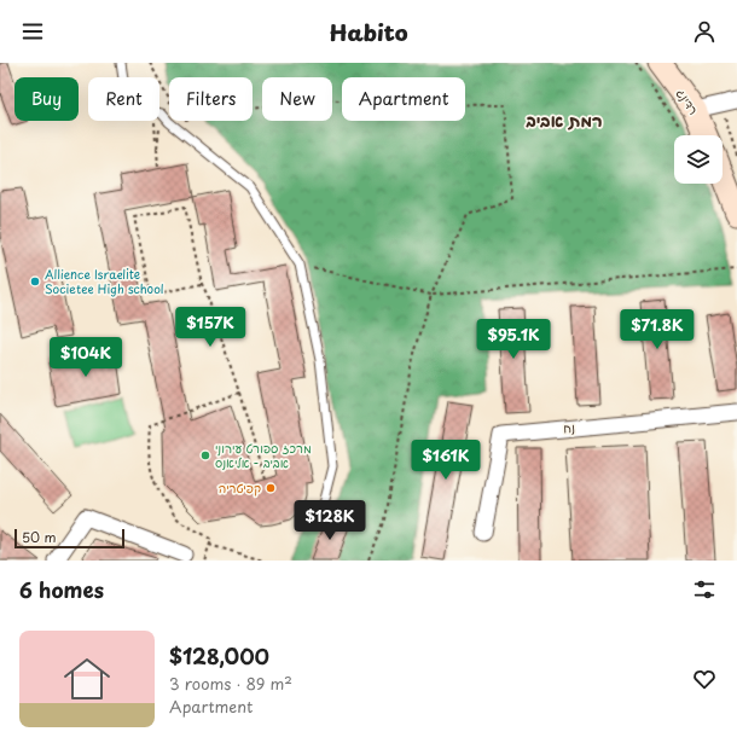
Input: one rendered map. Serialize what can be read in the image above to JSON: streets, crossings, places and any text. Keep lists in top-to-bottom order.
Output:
{
  "streets": {
    "street": ["רדינג", "נח"]
  },
  "districts": ["רמת אביב"],
  "places": ["Allience Israelite Societee High school", "מרכז ספורט עירוני אביב - אליאנס", "קפיטריה"],
  "scale_bar": "50 m",
  "page": {
    "header": "Habito",
    "chip": [
      "Buy",
      "Rent",
      "Filters",
      "New",
      "Apartment"
    ],
    "price": [
      "$157K",
      "$71.8K",
      "$95.1K",
      "$104K",
      "$161K",
      "$128K"
    ],
    "scale": "50 m",
    "heading": "6 homes",
    "list": [
      {
        "name": "$128,000",
        "note": "3 rooms · 89 m² · Apartment"
      }
    ]
  }
}
